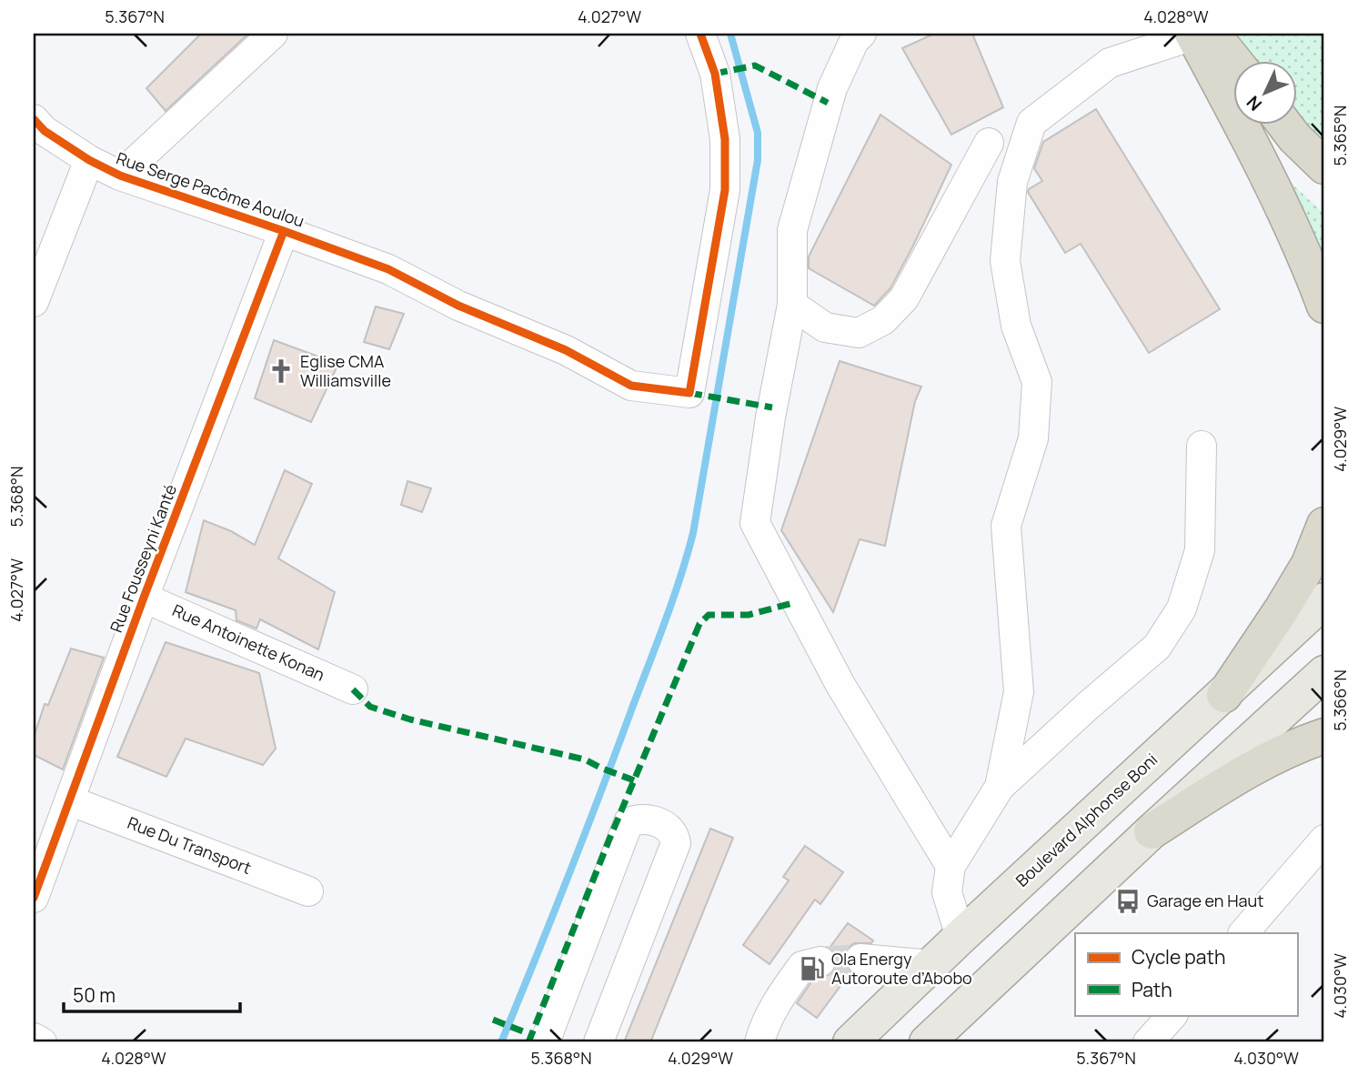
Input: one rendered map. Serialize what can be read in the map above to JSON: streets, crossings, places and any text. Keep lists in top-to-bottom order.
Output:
{
  "streets": {
    "main road": ["Boulevard Alphonse Boni"],
    "street": [
      "Rue Serge Pacôme Aoulou",
      "Rue Fousseyni Kanté",
      "Rue Antoinette Konan",
      "Rue Du Transport"
    ]
  },
  "crossings": [
    ["Rue Serge Pacôme Aoulou", "Rue Fousseyni Kanté"],
    ["Rue Fousseyni Kanté", "Rue Antoinette Konan"],
    ["Rue Fousseyni Kanté", "Rue Du Transport"]
  ],
  "places": {
    "church": ["Eglise CMA Williamsville"],
    "bus stop": ["Garage en Haut"],
    "fuel station": ["Ola Energy Autoroute d’Abobo"]
  },
  "legend": ["Cycle path", "Path"],
  "scale_bar": "50 m",
  "north": "bottom left",
  "coordinates": [
    "5.367°N",
    "4.027°W",
    "4.028°W",
    "5.365°N",
    "4.029°W",
    "5.368°N",
    "5.366°N",
    "4.030°W"
  ]
}
